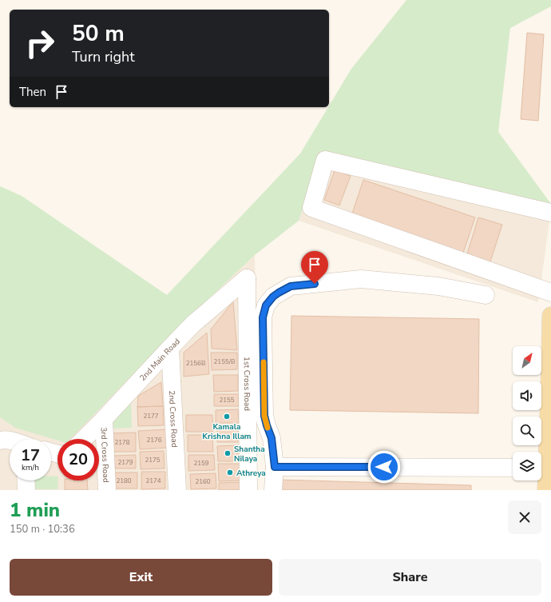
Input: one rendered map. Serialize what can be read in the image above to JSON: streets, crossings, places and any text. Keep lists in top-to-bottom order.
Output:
{
  "streets": {
    "street": [
      "2nd Main Road",
      "1st Cross Road",
      "2nd Cross Road",
      "3rd Cross Road"
    ]
  },
  "crossings": [
    ["2nd Main Road", "1st Cross Road"],
    ["2nd Main Road", "2nd Cross Road"],
    ["2nd Main Road", "3rd Cross Road"]
  ],
  "places": ["Kamala Krishna Illam", "Shantha Nilaya", "Athreya"],
  "house_numbers": [
    "2155/B",
    "2156B",
    "2155",
    "2177",
    "2176",
    "2178",
    "2175",
    "2179",
    "2159",
    "2180",
    "2174",
    "2160"
  ],
  "north": "top right",
  "page": {
    "turn": ["50 m", "Turn right"],
    "then": "Then",
    "speed": "17 km/h",
    "limit": "20",
    "heading": ["1 min", "150 m · 10:36"],
    "buttons": ["Exit", "Share"]
  }
}
